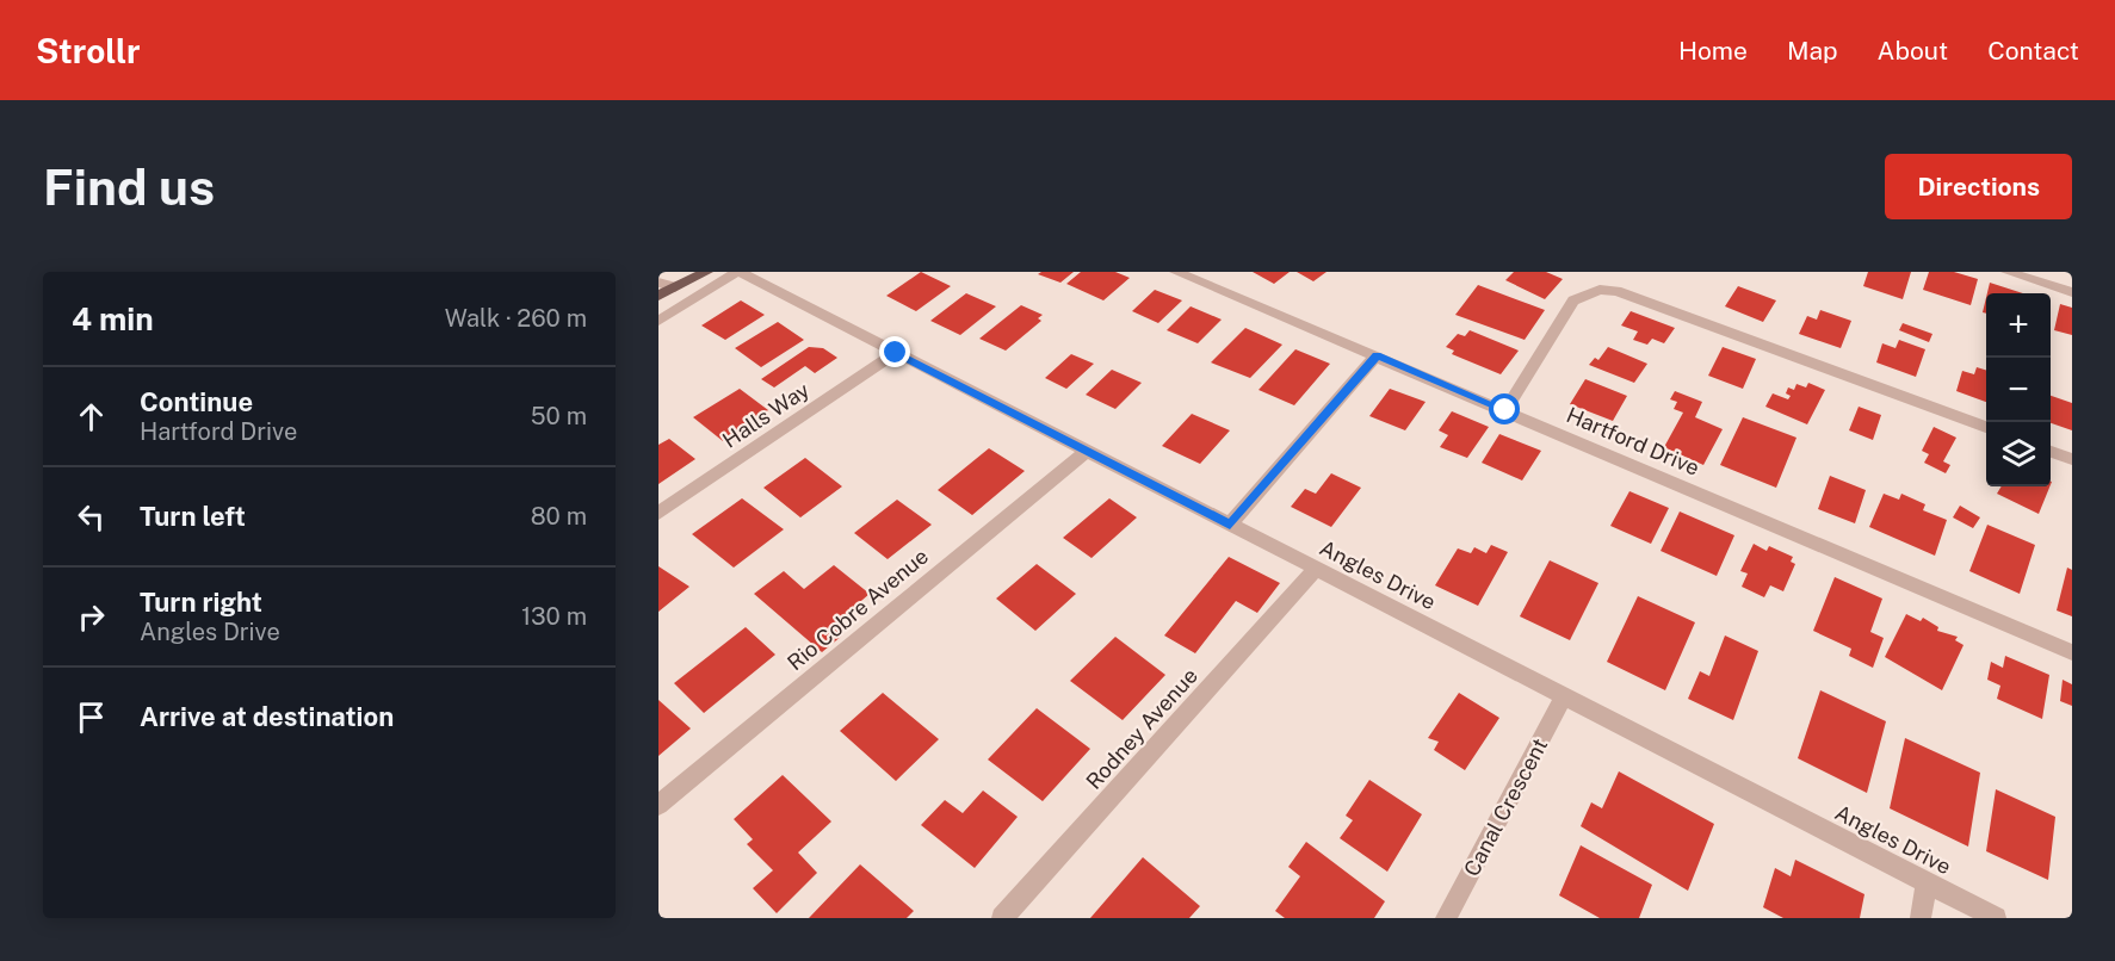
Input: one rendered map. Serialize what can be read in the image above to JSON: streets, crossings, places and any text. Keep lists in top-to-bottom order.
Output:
{
  "streets": {
    "street": [
      "Halls Way",
      "Hartford Drive",
      "Angles Drive",
      "Rio Cobre Avenue",
      "Rodney Avenue",
      "Canal Crescent"
    ]
  },
  "crossings": [
    ["Halls Way", "Angles Drive"],
    ["Angles Drive", "Rio Cobre Avenue"],
    ["Angles Drive", "Rodney Avenue"],
    ["Angles Drive", "Canal Crescent"]
  ],
  "page": {
    "header": "Strollr",
    "nav": [
      "Home",
      "Map",
      "About",
      "Contact"
    ],
    "buttons": "Directions",
    "title": "Find us",
    "heading": ["4 min", "Walk · 260 m"],
    "map_buttons": ["+", "−"],
    "list": [
      ["Continue", "Hartford Drive", "50 m"],
      ["Turn left", "80 m"],
      ["Turn right", "Angles Drive", "130 m"],
      "Arrive at destination"
    ]
  }
}
